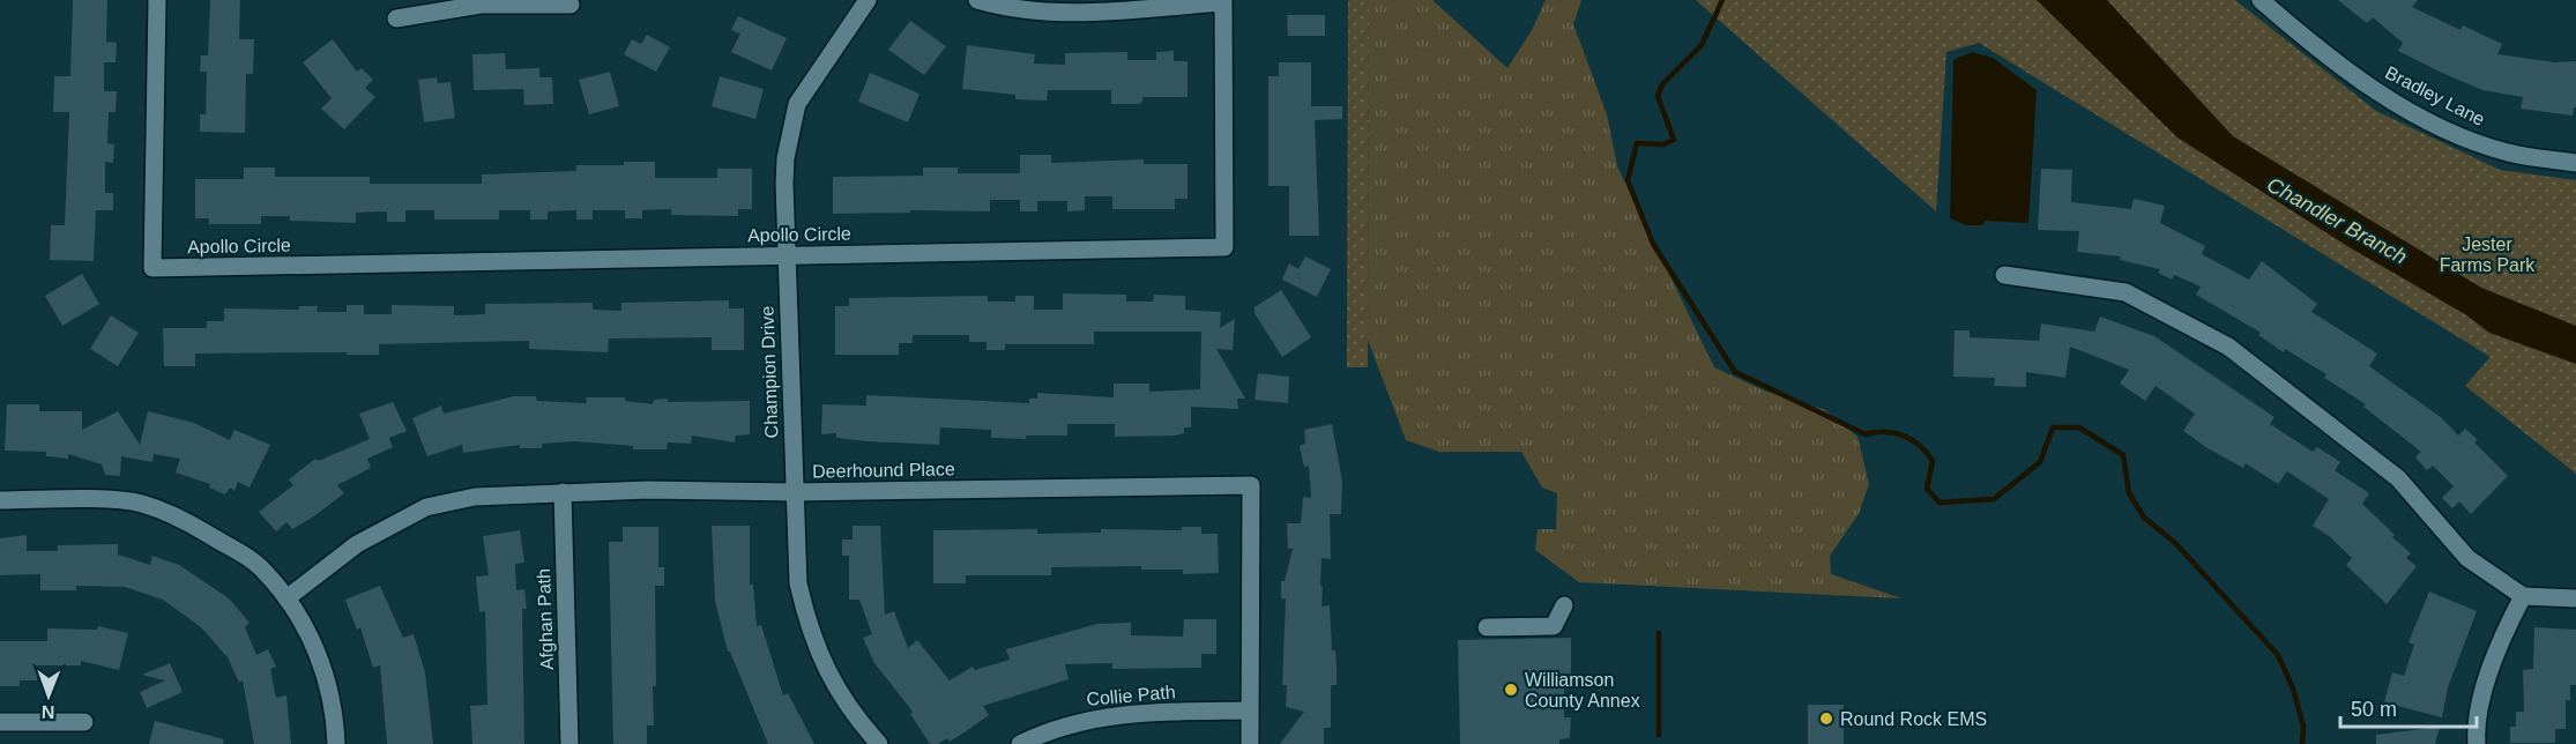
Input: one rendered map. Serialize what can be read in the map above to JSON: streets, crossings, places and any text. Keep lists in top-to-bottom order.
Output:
{
  "streets": {
    "street": [
      "Bradley Lane",
      "Apollo Circle",
      "Champion Drive",
      "Deerhound Place",
      "Afghan Path",
      "Collie Path"
    ]
  },
  "crossings": [
    ["Apollo Circle", "Champion Drive"],
    ["Champion Drive", "Deerhound Place"],
    ["Deerhound Place", "Afghan Path"],
    ["Deerhound Place", "Collie Path"]
  ],
  "water": ["Chandler Branch"],
  "parks": ["Jester Farms Park"],
  "places": ["Williamson County Annex", "Round Rock EMS"],
  "scale_bar": "50 m",
  "north": "bottom"
}
